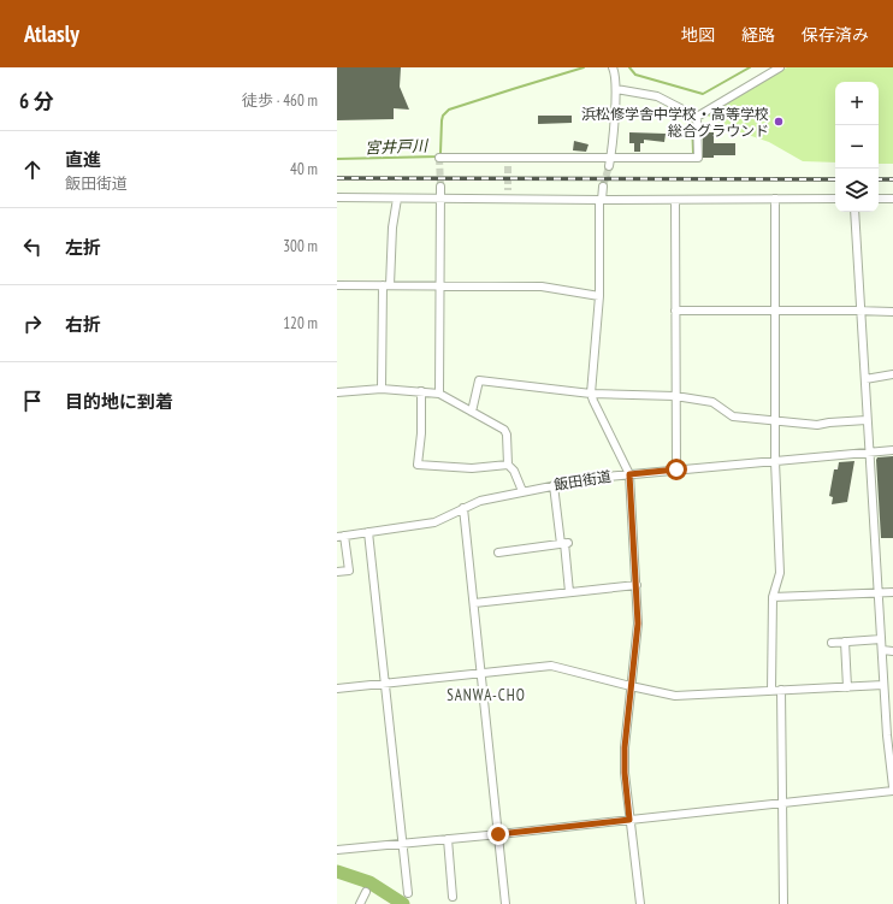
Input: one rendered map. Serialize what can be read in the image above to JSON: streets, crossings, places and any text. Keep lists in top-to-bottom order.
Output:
{
  "streets": {
    "street": ["飯田街道"]
  },
  "districts": ["SANWA-CHO"],
  "water": ["宮井戸川"],
  "places": ["浜松修学舎中学校・高等学校 総合グラウンド"],
  "page": {
    "header": "Atlasly",
    "nav": ["地図", "経路", "保存済み"],
    "heading": ["6 分", "徒歩 · 460 m"],
    "map_buttons": ["+", "−"],
    "list": [
      ["直進", "飯田街道", "40 m"],
      ["左折", "300 m"],
      ["右折", "120 m"],
      "目的地に到着"
    ]
  }
}
